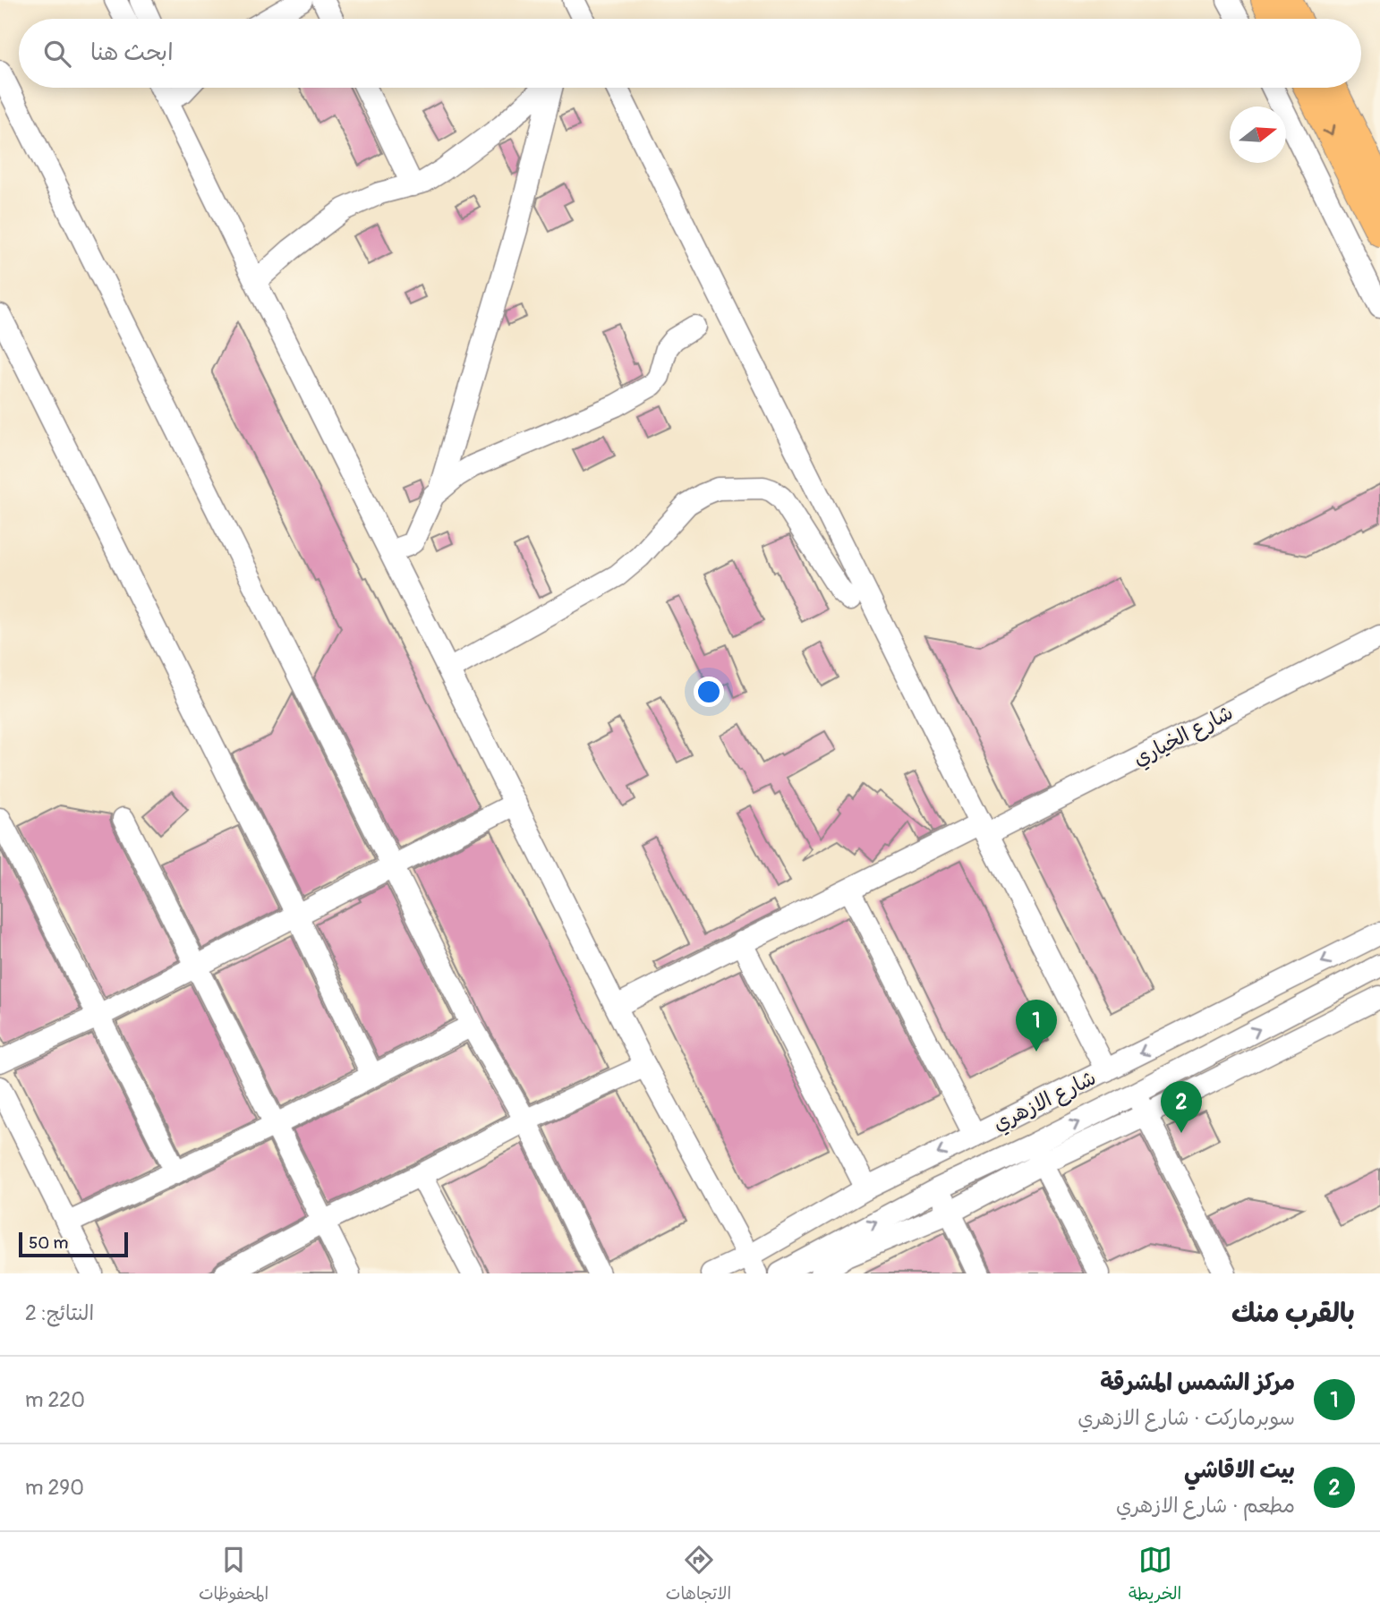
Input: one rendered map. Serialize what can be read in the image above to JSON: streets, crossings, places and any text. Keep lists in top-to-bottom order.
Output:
{
  "streets": {
    "street": ["شارع الخياري", "شارع الازهري"]
  },
  "scale_bar": "50 m",
  "north": "right",
  "page": {
    "search": "ابحث هنا",
    "pins": ["1", "2"],
    "scale": "50 m",
    "heading": ["بالقرب منك", "النتائج: 2"],
    "list": [
      {
        "mark": "1",
        "name": "مركز الشمس المشرقة",
        "note": "سوبرماركت · شارع الازهري",
        "value": "220 m"
      },
      {
        "mark": "2",
        "name": "بيت الاقاشي",
        "note": "مطعم · شارع الازهري",
        "value": "290 m"
      }
    ],
    "nav": ["الخريطة", "الاتجاهات", "المحفوظات"]
  }
}
